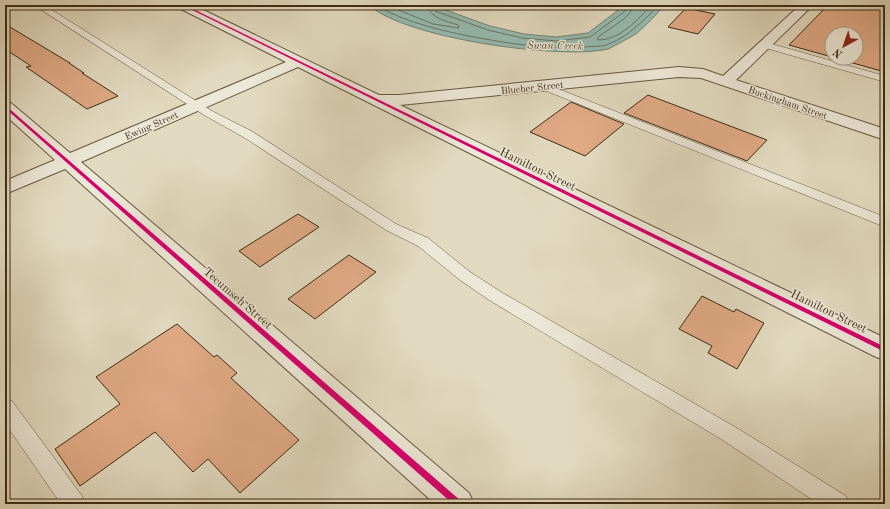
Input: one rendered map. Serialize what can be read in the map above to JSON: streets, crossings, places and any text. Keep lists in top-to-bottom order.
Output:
{
  "streets": {
    "street": [
      "Blucher Street",
      "Buckingham Street",
      "Ewing Street",
      "Hamilton Street",
      "Tecumseh Street"
    ]
  },
  "crossings": [
    ["Blucher Street", "Buckingham Street"],
    ["Blucher Street", "Hamilton Street"],
    ["Ewing Street", "Hamilton Street"],
    ["Ewing Street", "Tecumseh Street"]
  ],
  "water": ["Swan Creek"],
  "north": "bottom left"
}
